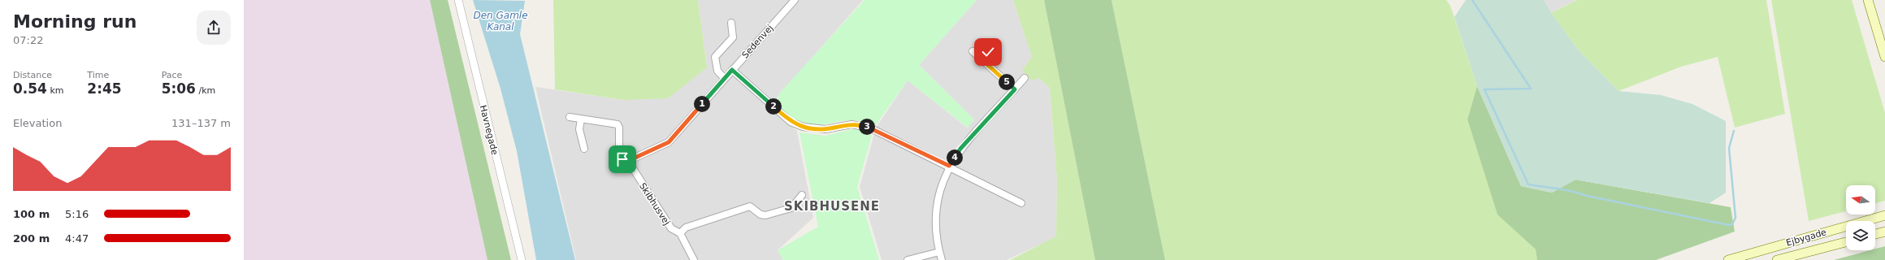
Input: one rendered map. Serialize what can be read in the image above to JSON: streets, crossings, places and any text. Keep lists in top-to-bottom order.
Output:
{
  "streets": {
    "main road": ["Ejbygade"],
    "street": ["Sedenvej", "Havnegade", "Skibhusvej"]
  },
  "districts": ["SKIBHUSENE"],
  "water": ["Den Gamle Kanal"],
  "north": "left",
  "page": {
    "heading": ["Morning run", "07:22"],
    "stats": [
      ["Distance", "0.54 km"],
      ["Time", "2:45"],
      ["Pace", "5:06 /km"]
    ],
    "pins": [
      "5",
      "1",
      "2",
      "3",
      "4"
    ],
    "chart": ["Elevation", "131–137 m"],
    "list": [
      {
        "name": "100 m",
        "note": "5:16"
      },
      {
        "name": "200 m",
        "note": "4:47"
      }
    ]
  }
}
